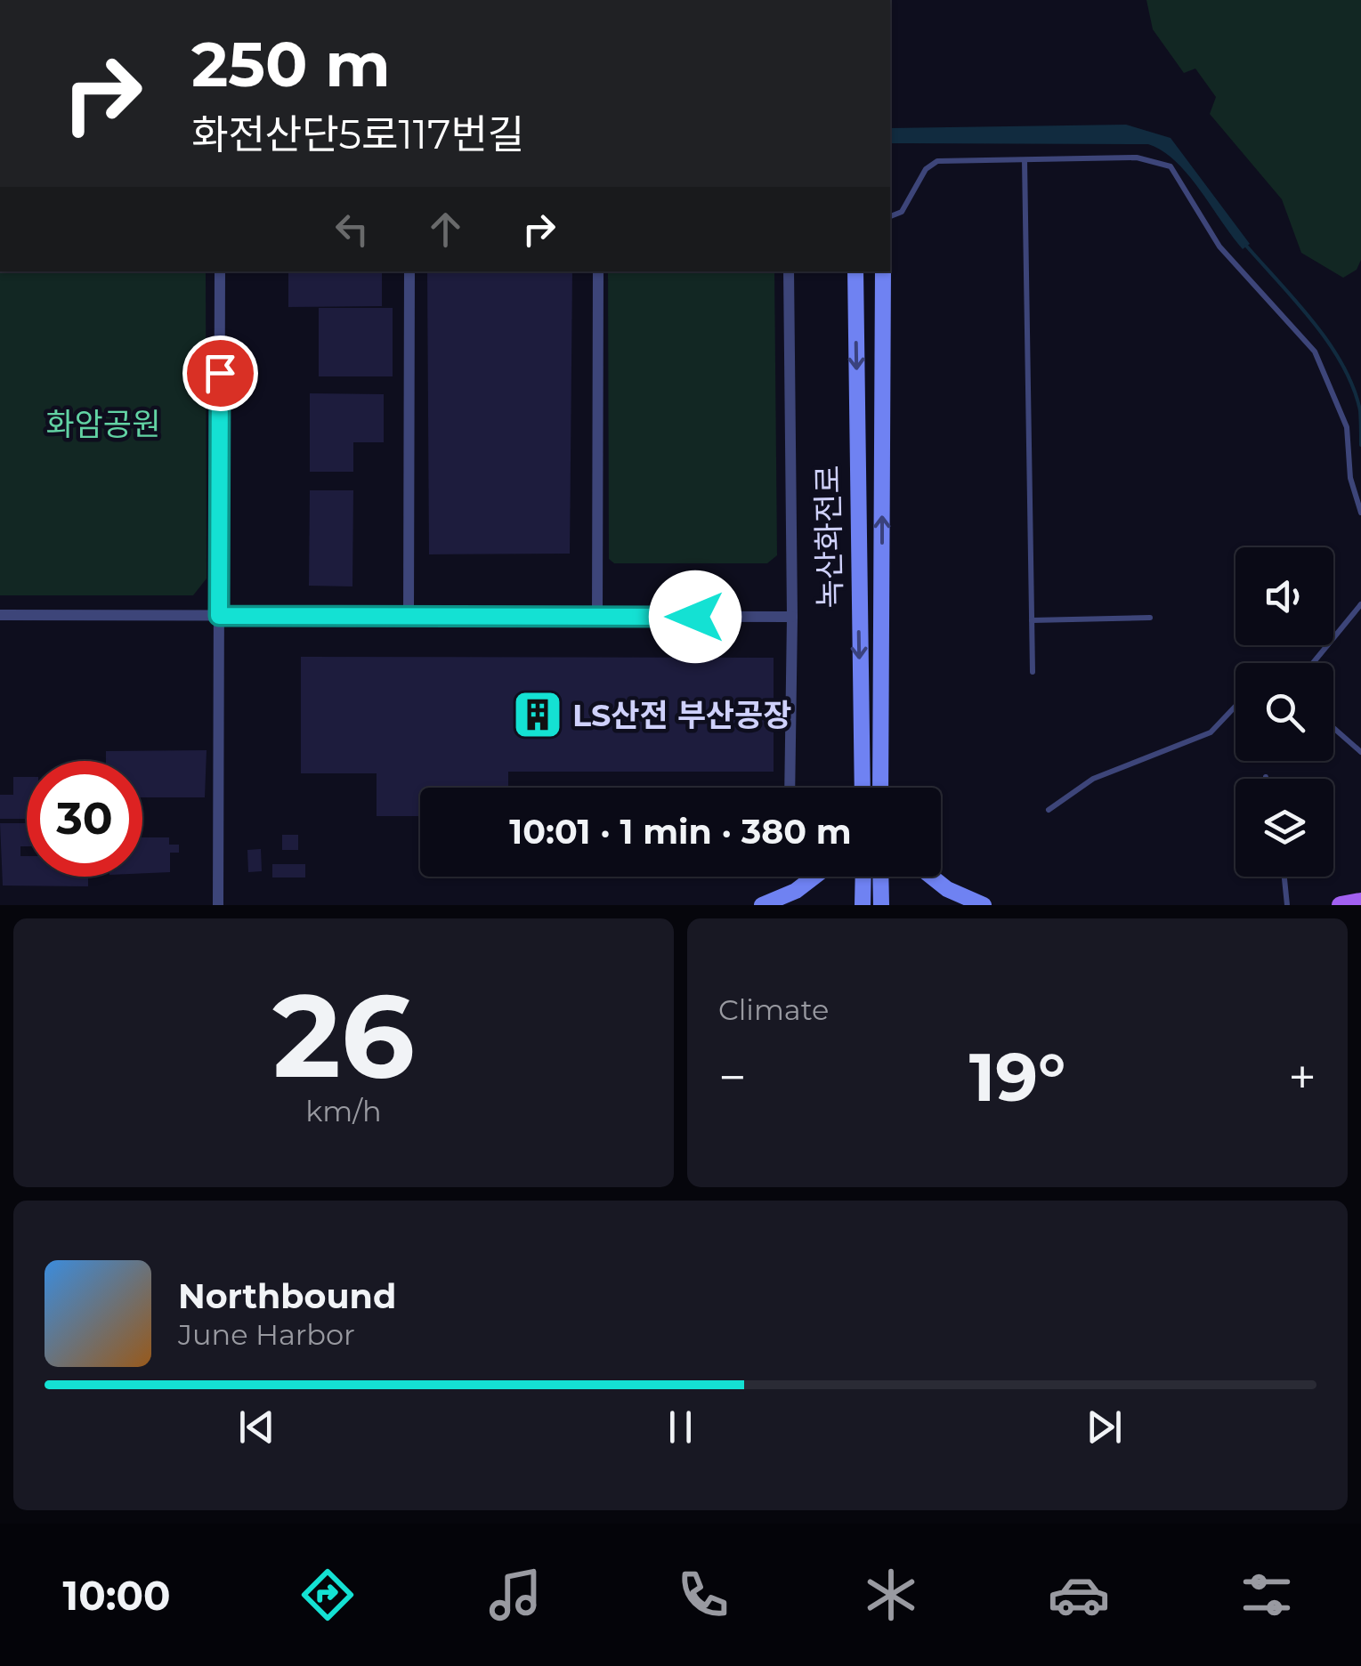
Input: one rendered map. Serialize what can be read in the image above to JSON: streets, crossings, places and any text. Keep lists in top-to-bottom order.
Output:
{
  "streets": {
    "main road": ["녹산화전로"]
  },
  "parks": ["화암공원"],
  "places": {
    "building": ["LS산전 부산공장"]
  },
  "page": {
    "turn": ["250 m", "화전산단5로117번길"],
    "limit": "30",
    "trip": "10:01 · 1 min · 380 m",
    "tile": [
      ["26", "km/h"],
      "Climate"
    ],
    "heat": ["−", "19°", "+"],
    "song": ["Northbound", "June Harbor"],
    "tabs": "10:00"
  }
}
